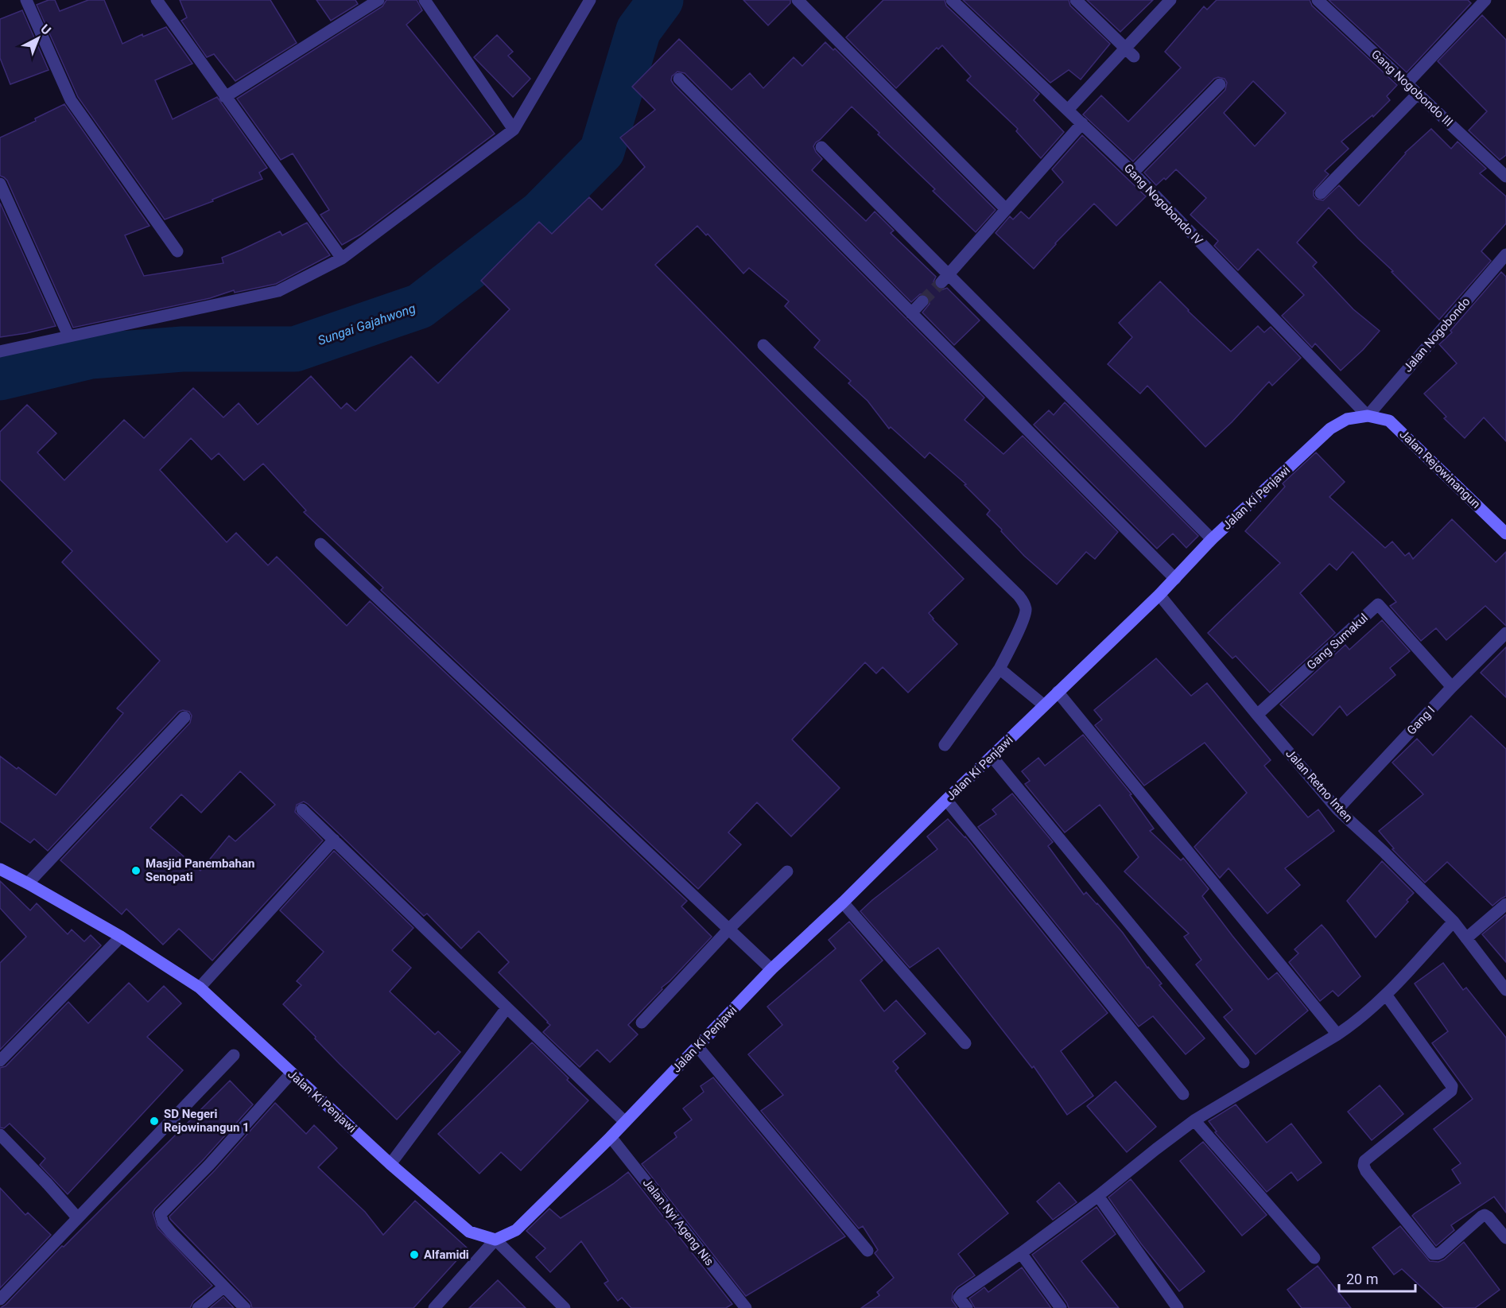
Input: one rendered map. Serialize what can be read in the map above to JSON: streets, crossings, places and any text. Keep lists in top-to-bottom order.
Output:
{
  "streets": {
    "main road": ["Jalan Rejowinangun", "Jalan Ki Penjawi"],
    "street": [
      "Gang Nogobondo III",
      "Gang Nogobondo IV",
      "Jalan Nogobondo",
      "Gang Sumakul",
      "Gang I",
      "Jalan Retno Inten",
      "Jalan Nyi Ageng Nis"
    ]
  },
  "crossings": [
    ["Gang Nogobondo IV", "Jalan Nogobondo"],
    ["Gang Nogobondo IV", "Jalan Rejowinangun"],
    ["Gang Nogobondo IV", "Jalan Ki Penjawi"],
    ["Jalan Nogobondo", "Jalan Rejowinangun"],
    ["Jalan Nogobondo", "Jalan Ki Penjawi"],
    ["Jalan Rejowinangun", "Jalan Ki Penjawi"],
    ["Jalan Ki Penjawi", "Jalan Retno Inten"],
    ["Jalan Ki Penjawi", "Jalan Nyi Ageng Nis"],
    ["Gang Sumakul", "Gang I"],
    ["Gang Sumakul", "Jalan Retno Inten"],
    ["Gang I", "Jalan Retno Inten"]
  ],
  "water": ["Sungai Gajahwong"],
  "places": ["Masjid Panembahan Senopati", "SD Negeri Rejowinangun 1", "Alfamidi"],
  "scale_bar": "20 m",
  "north": "top right"
}
